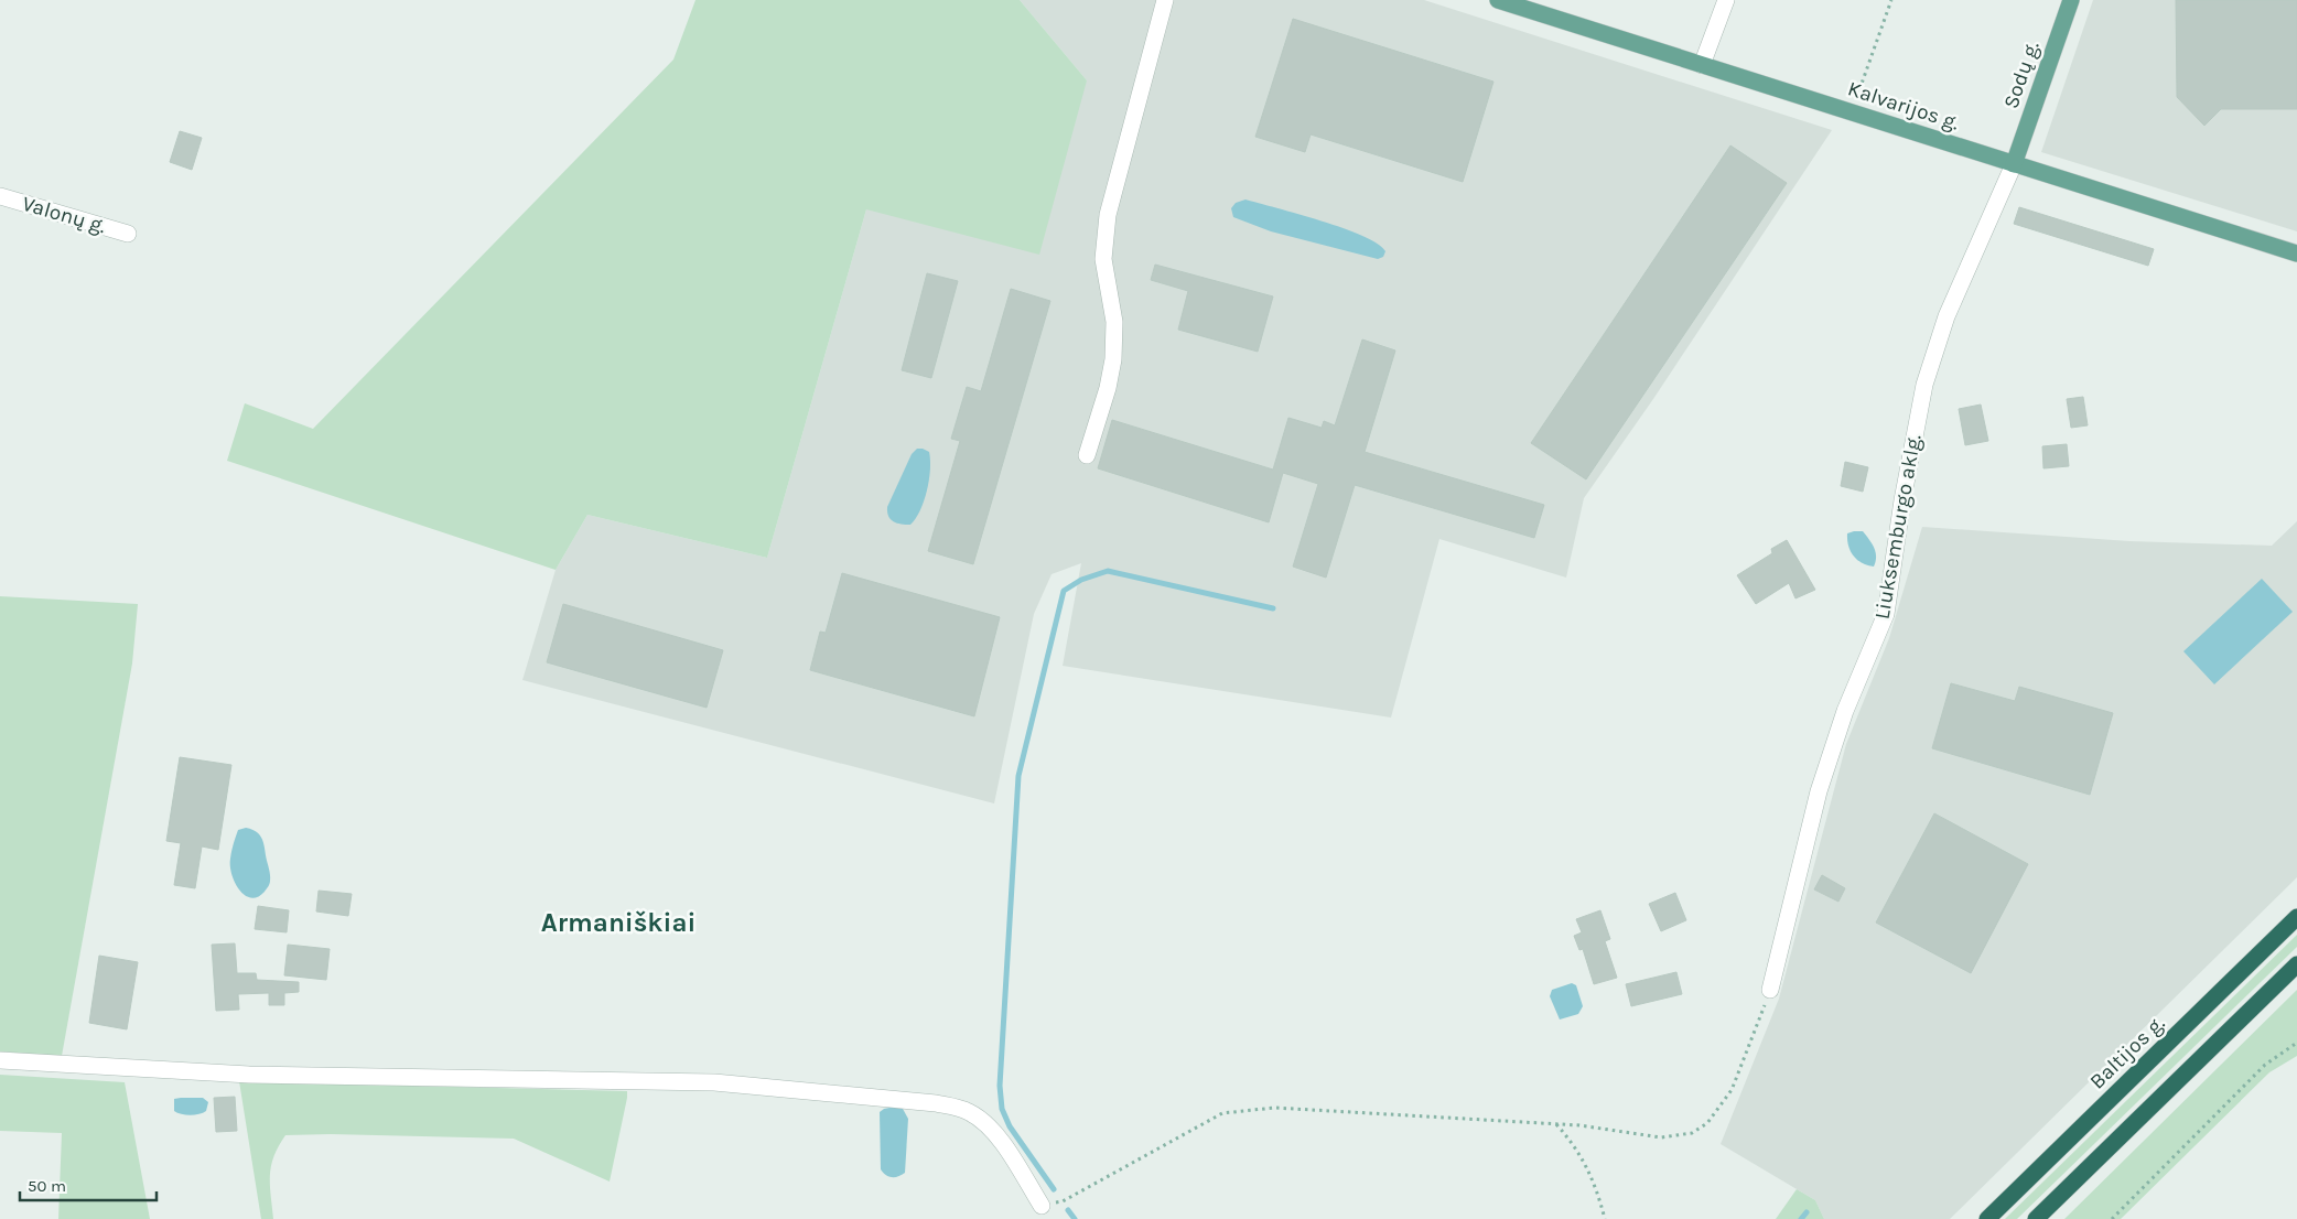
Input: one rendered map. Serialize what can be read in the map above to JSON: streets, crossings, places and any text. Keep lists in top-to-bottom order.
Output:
{
  "streets": {
    "highway": ["Baltijos g."],
    "main road": ["Sodų g.", "Kalvarijos g."],
    "street": ["Valonų g.", "Liuksemburgo aklg."]
  },
  "crossings": [
    ["Sodų g.", "Kalvarijos g."],
    ["Sodų g.", "Liuksemburgo aklg."],
    ["Kalvarijos g.", "Liuksemburgo aklg."]
  ],
  "districts": ["Armaniškiai"],
  "scale_bar": "50 m"
}
